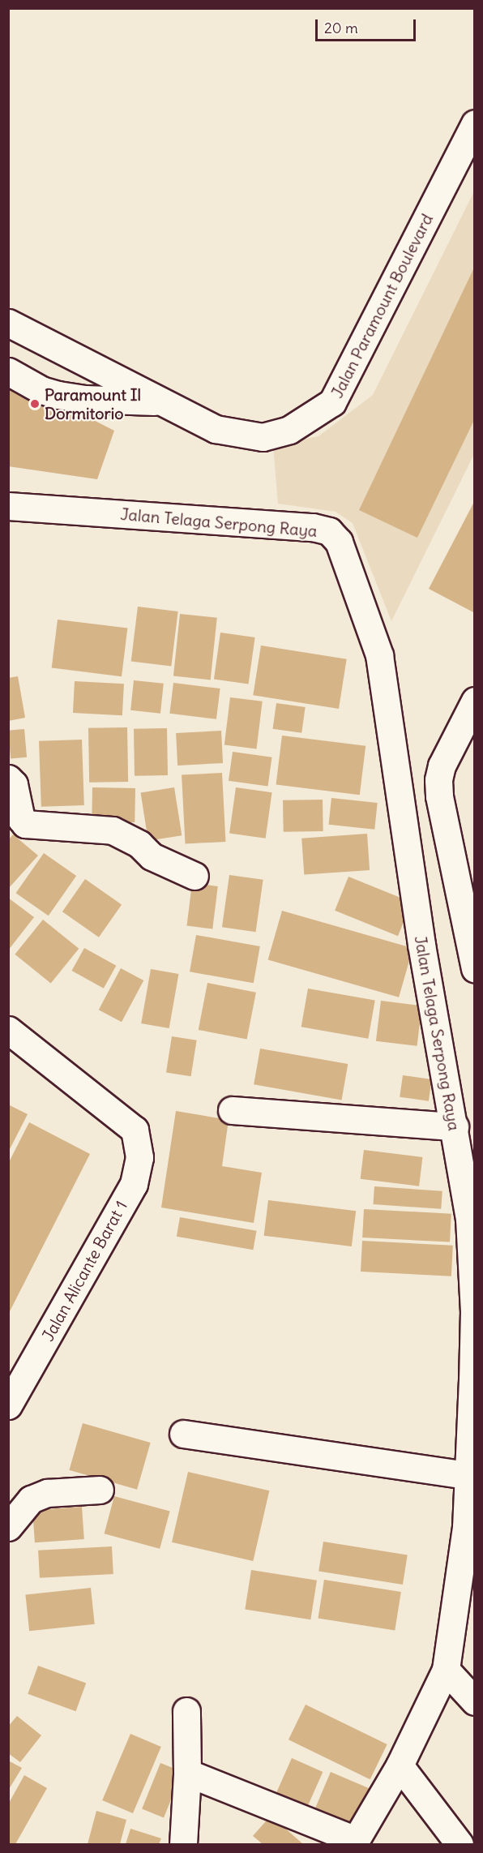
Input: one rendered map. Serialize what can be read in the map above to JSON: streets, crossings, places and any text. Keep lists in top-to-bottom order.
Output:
{
  "streets": {
    "street": ["Jalan Paramount Boulevard", "Jalan Telaga Serpong Raya", "Jalan Alicante Barat 1"]
  },
  "places": ["Paramount Il Dormitorio"],
  "scale_bar": "20 m"
}
